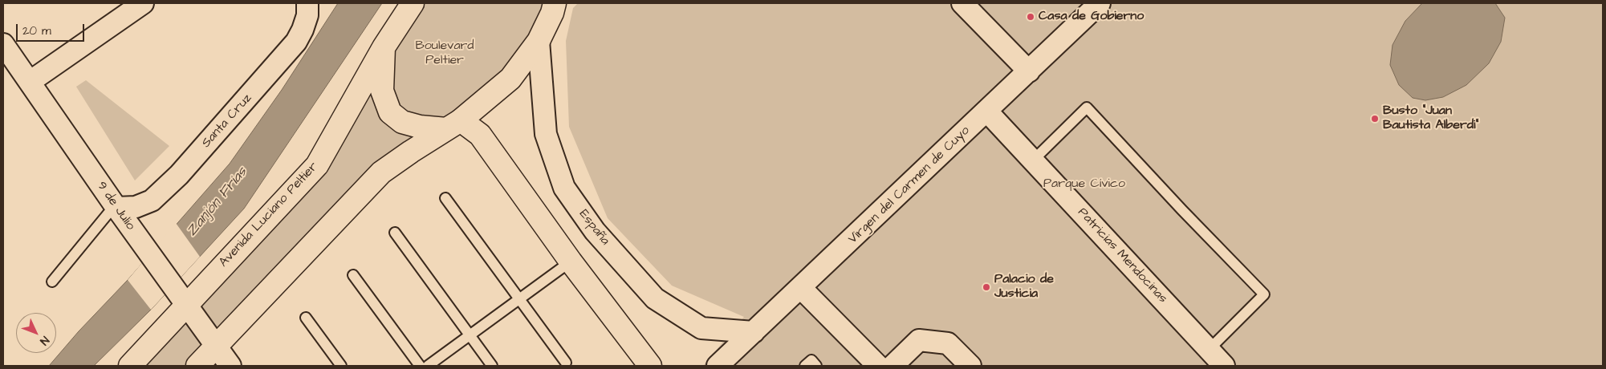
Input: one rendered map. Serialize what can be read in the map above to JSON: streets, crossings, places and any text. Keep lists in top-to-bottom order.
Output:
{
  "streets": {
    "main road": ["Avenida Luciano Peltier"],
    "street": [
      "Santa Cruz",
      "Virgen del Carmen de Cuyo",
      "9 de Julio",
      "España",
      "Patricias Mendocinas"
    ]
  },
  "crossings": [
    ["Santa Cruz", "9 de Julio"],
    ["Virgen del Carmen de Cuyo", "España"],
    ["Virgen del Carmen de Cuyo", "Patricias Mendocinas"],
    ["9 de Julio", "Avenida Luciano Peltier"]
  ],
  "water": ["Zanjón Frías"],
  "parks": ["Boulevard Peltier", "Parque Cívico"],
  "places": ["Casa de Gobierno", "Busto \"Juan Bautista Alberdi\"", "Palacio de Justicia"],
  "scale_bar": "20 m",
  "north": "bottom right"
}
